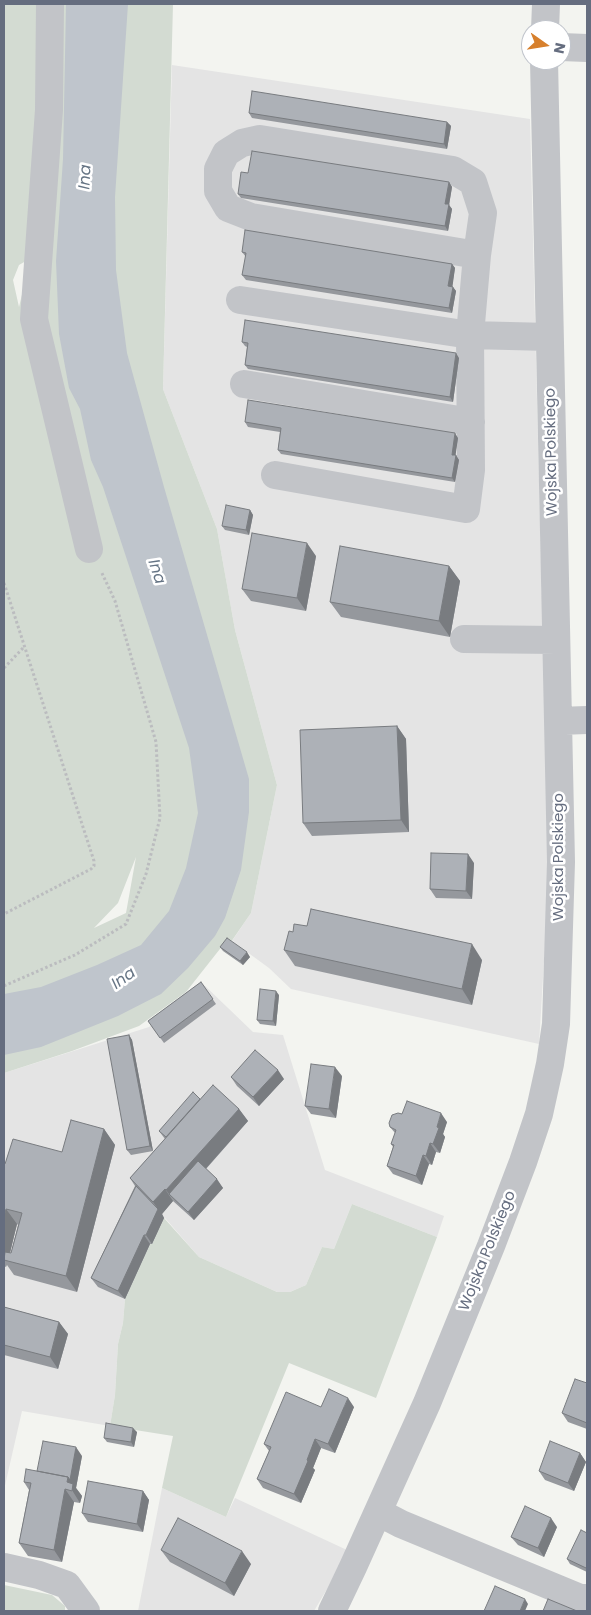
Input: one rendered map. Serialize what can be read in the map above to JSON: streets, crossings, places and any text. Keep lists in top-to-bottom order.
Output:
{
  "streets": {
    "street": ["Wojska Polskiego"]
  },
  "water": ["Ina"],
  "north": "right"
}
